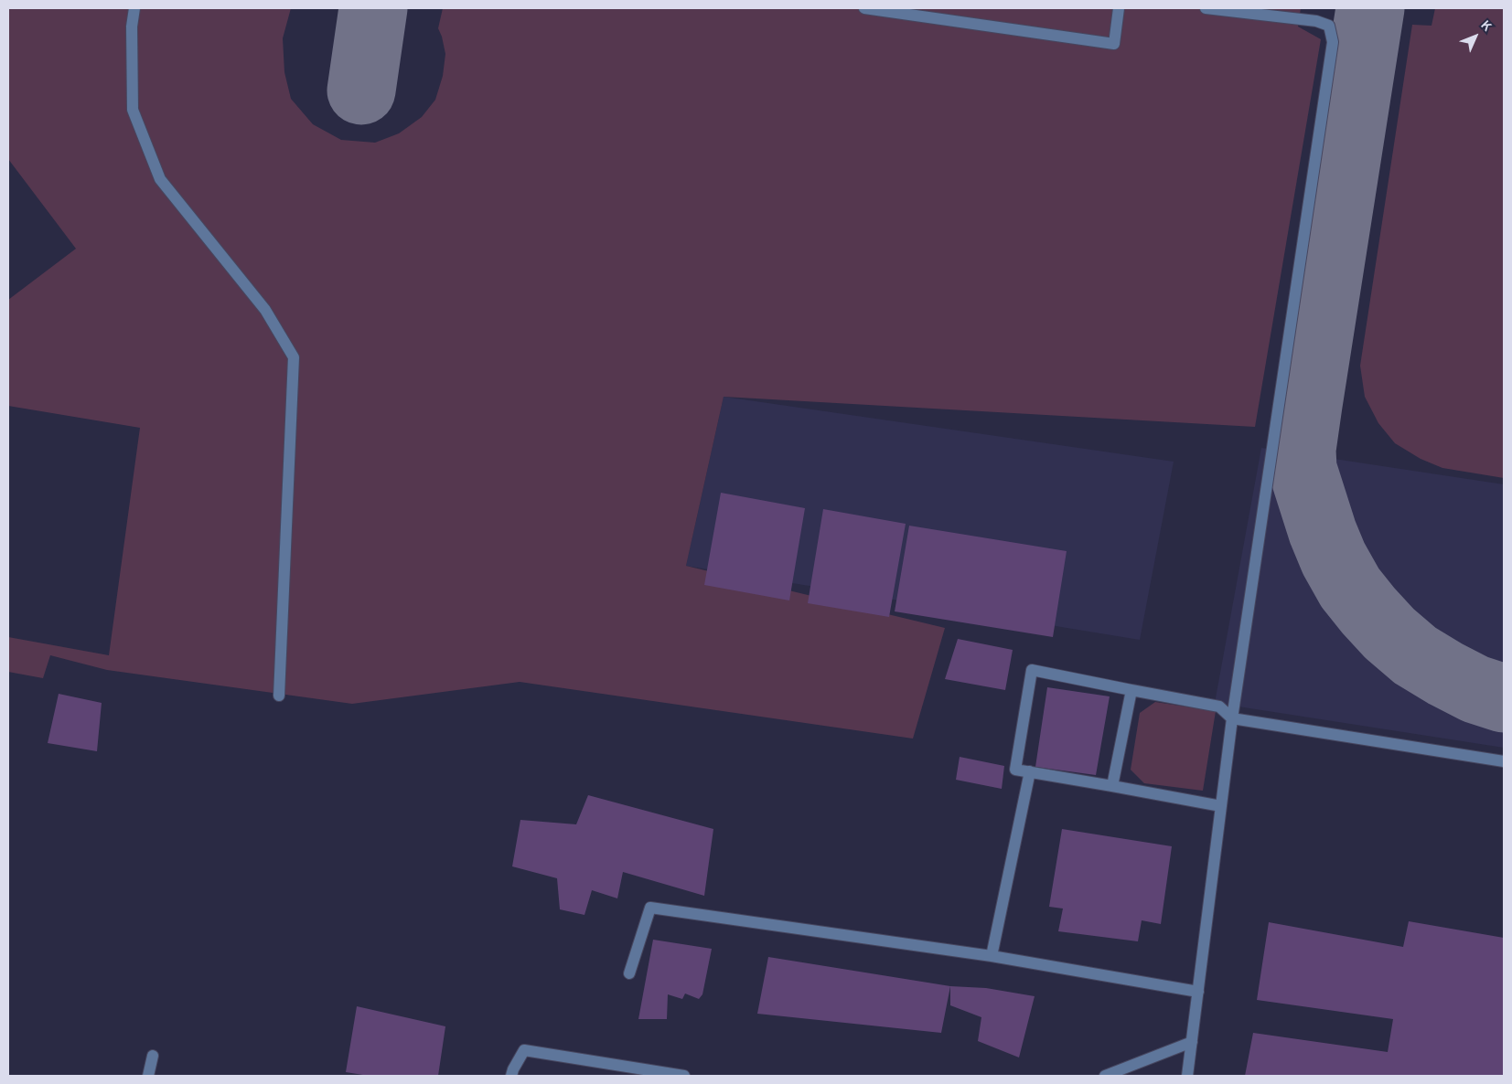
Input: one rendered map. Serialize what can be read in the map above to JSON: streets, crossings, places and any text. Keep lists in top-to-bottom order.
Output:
{
  "north": "top right"
}
